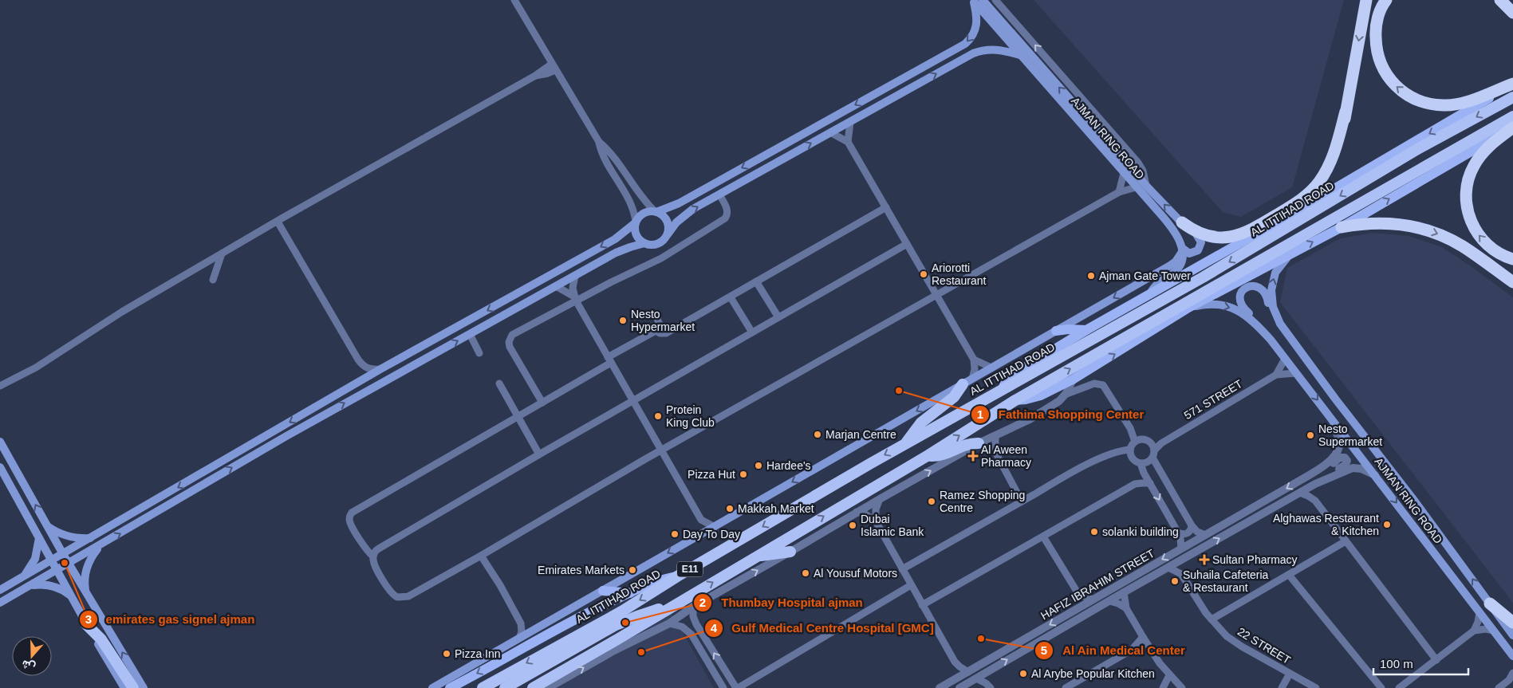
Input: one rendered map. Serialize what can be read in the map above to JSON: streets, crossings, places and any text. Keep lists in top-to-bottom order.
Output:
{
  "streets": {
    "highway": ["AL ITTIHAD ROAD", "E11"],
    "main road": ["AJMAN RING ROAD"],
    "street": ["571 STREET", "HAFIZ IBRAHIM STREET", "22 STREET"]
  },
  "crossings": [
    ["AJMAN RING ROAD", "571 STREET"],
    ["AJMAN RING ROAD", "HAFIZ IBRAHIM STREET"],
    ["HAFIZ IBRAHIM STREET", "22 STREET"]
  ],
  "places": {
    "other": [
      "Ariorotti Restaurant",
      "Ajman Gate Tower",
      "Nesto Hypermarket",
      "Fathima Shopping Center",
      "Protein King Club",
      "Marjan Centre",
      "Nesto Supermarket",
      "Hardee's",
      "Pizza Hut",
      "Ramez Shopping Centre",
      "Makkah Market",
      "Alghawas Restaurant & Kitchen",
      "Dubai Islamic Bank",
      "solanki building",
      "Day To Day",
      "emirates gas signel ajman",
      "Emirates Markets",
      "Al Yousuf Motors",
      "Suhaila Cafeteria & Restaurant",
      "Thumbay Hospital ajman",
      "Al Ain Medical Center",
      "Gulf Medical Centre Hospital [GMC]",
      "Pizza Inn",
      "Al Arybe Popular Kitchen"
    ],
    "health": ["Al Aween Pharmacy", "Sultan Pharmacy"]
  },
  "scale_bar": "100 m",
  "north": "bottom"
}
